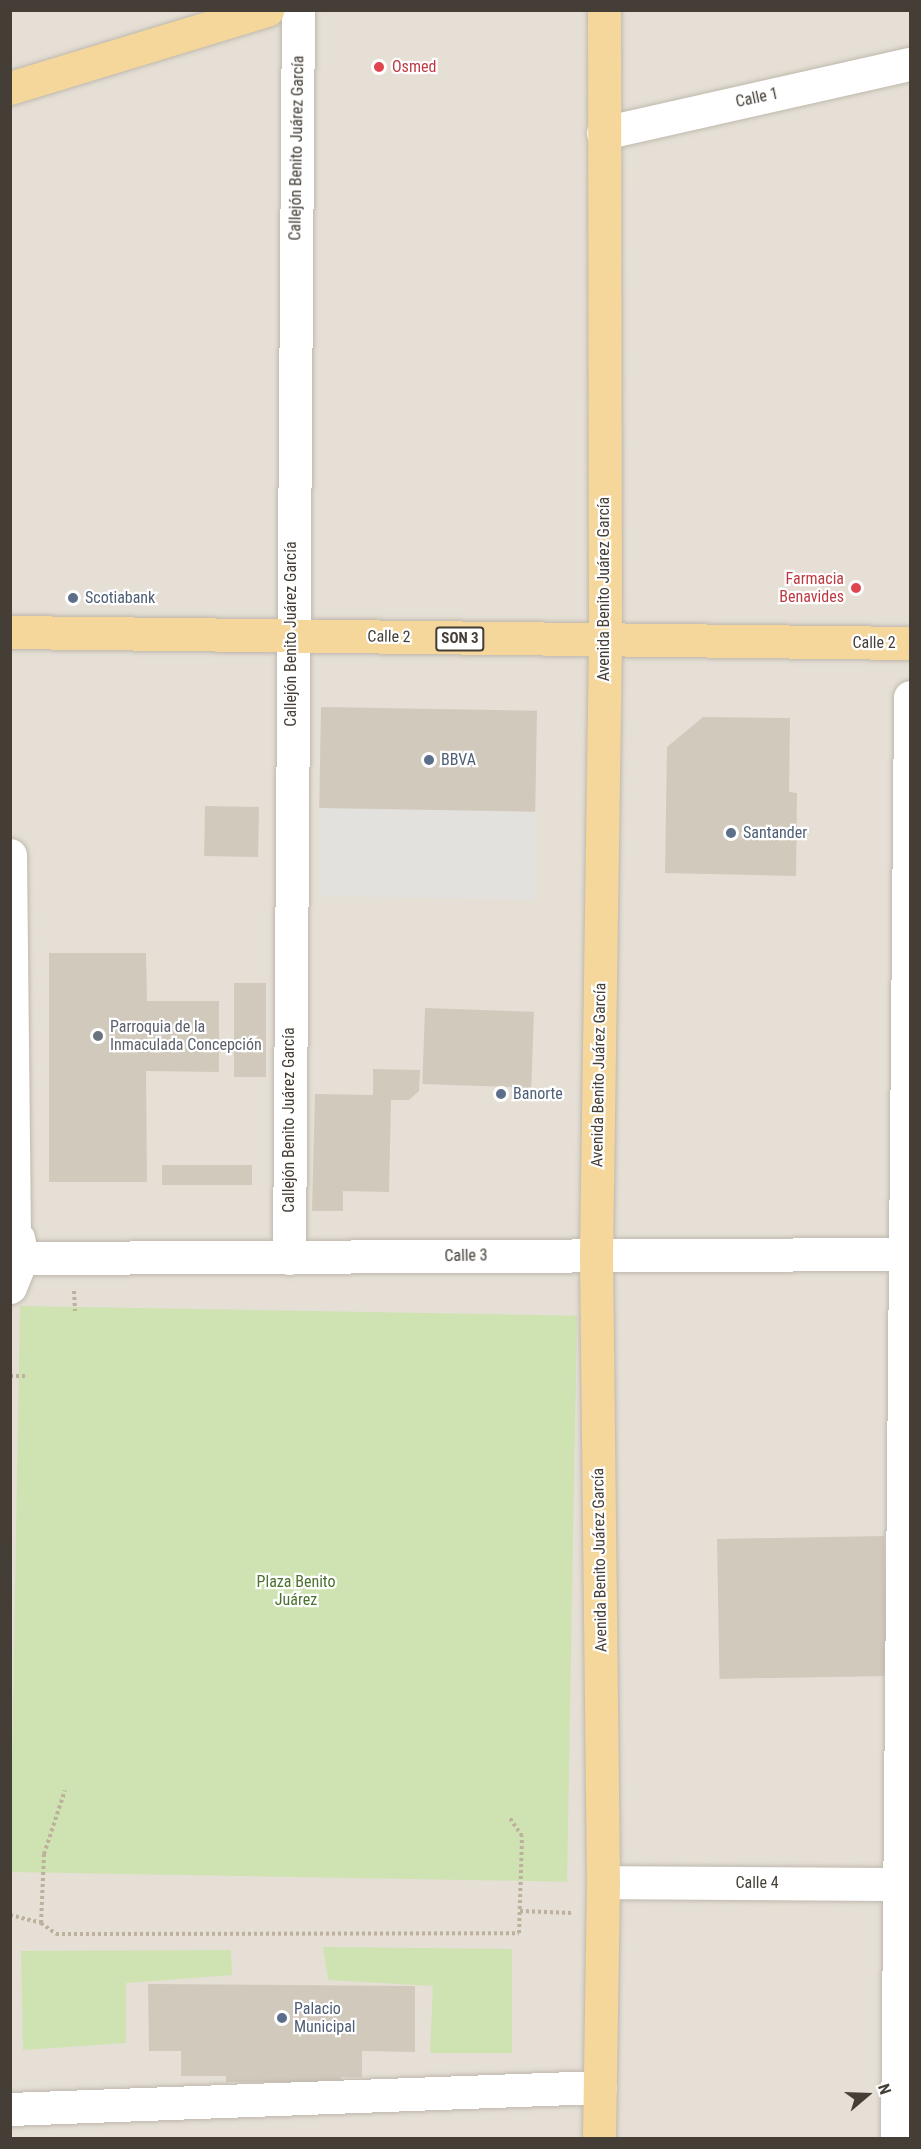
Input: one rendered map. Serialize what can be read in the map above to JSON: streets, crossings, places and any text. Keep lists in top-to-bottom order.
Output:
{
  "streets": {
    "main road": ["Avenida Benito Juárez García", "Calle 2", "SON 3"],
    "street": [
      "Calle 1",
      "Callejón Benito Juárez García",
      "Calle 3",
      "Calle 4"
    ]
  },
  "crossings": [
    ["Calle 1", "Avenida Benito Juárez García"],
    ["Callejón Benito Juárez García", "Calle 2"],
    ["Callejón Benito Juárez García", "Calle 3"],
    ["Avenida Benito Juárez García", "Calle 2"],
    ["Avenida Benito Juárez García", "Calle 3"],
    ["Avenida Benito Juárez García", "Calle 4"]
  ],
  "parks": ["Plaza Benito Juárez"],
  "places": [
    "Osmed",
    "Farmacia Benavides",
    "Scotiabank",
    "BBVA",
    "Santander",
    "Parroquia de la Inmaculada Concepción",
    "Banorte",
    "Palacio Municipal"
  ],
  "north": "right"
}
